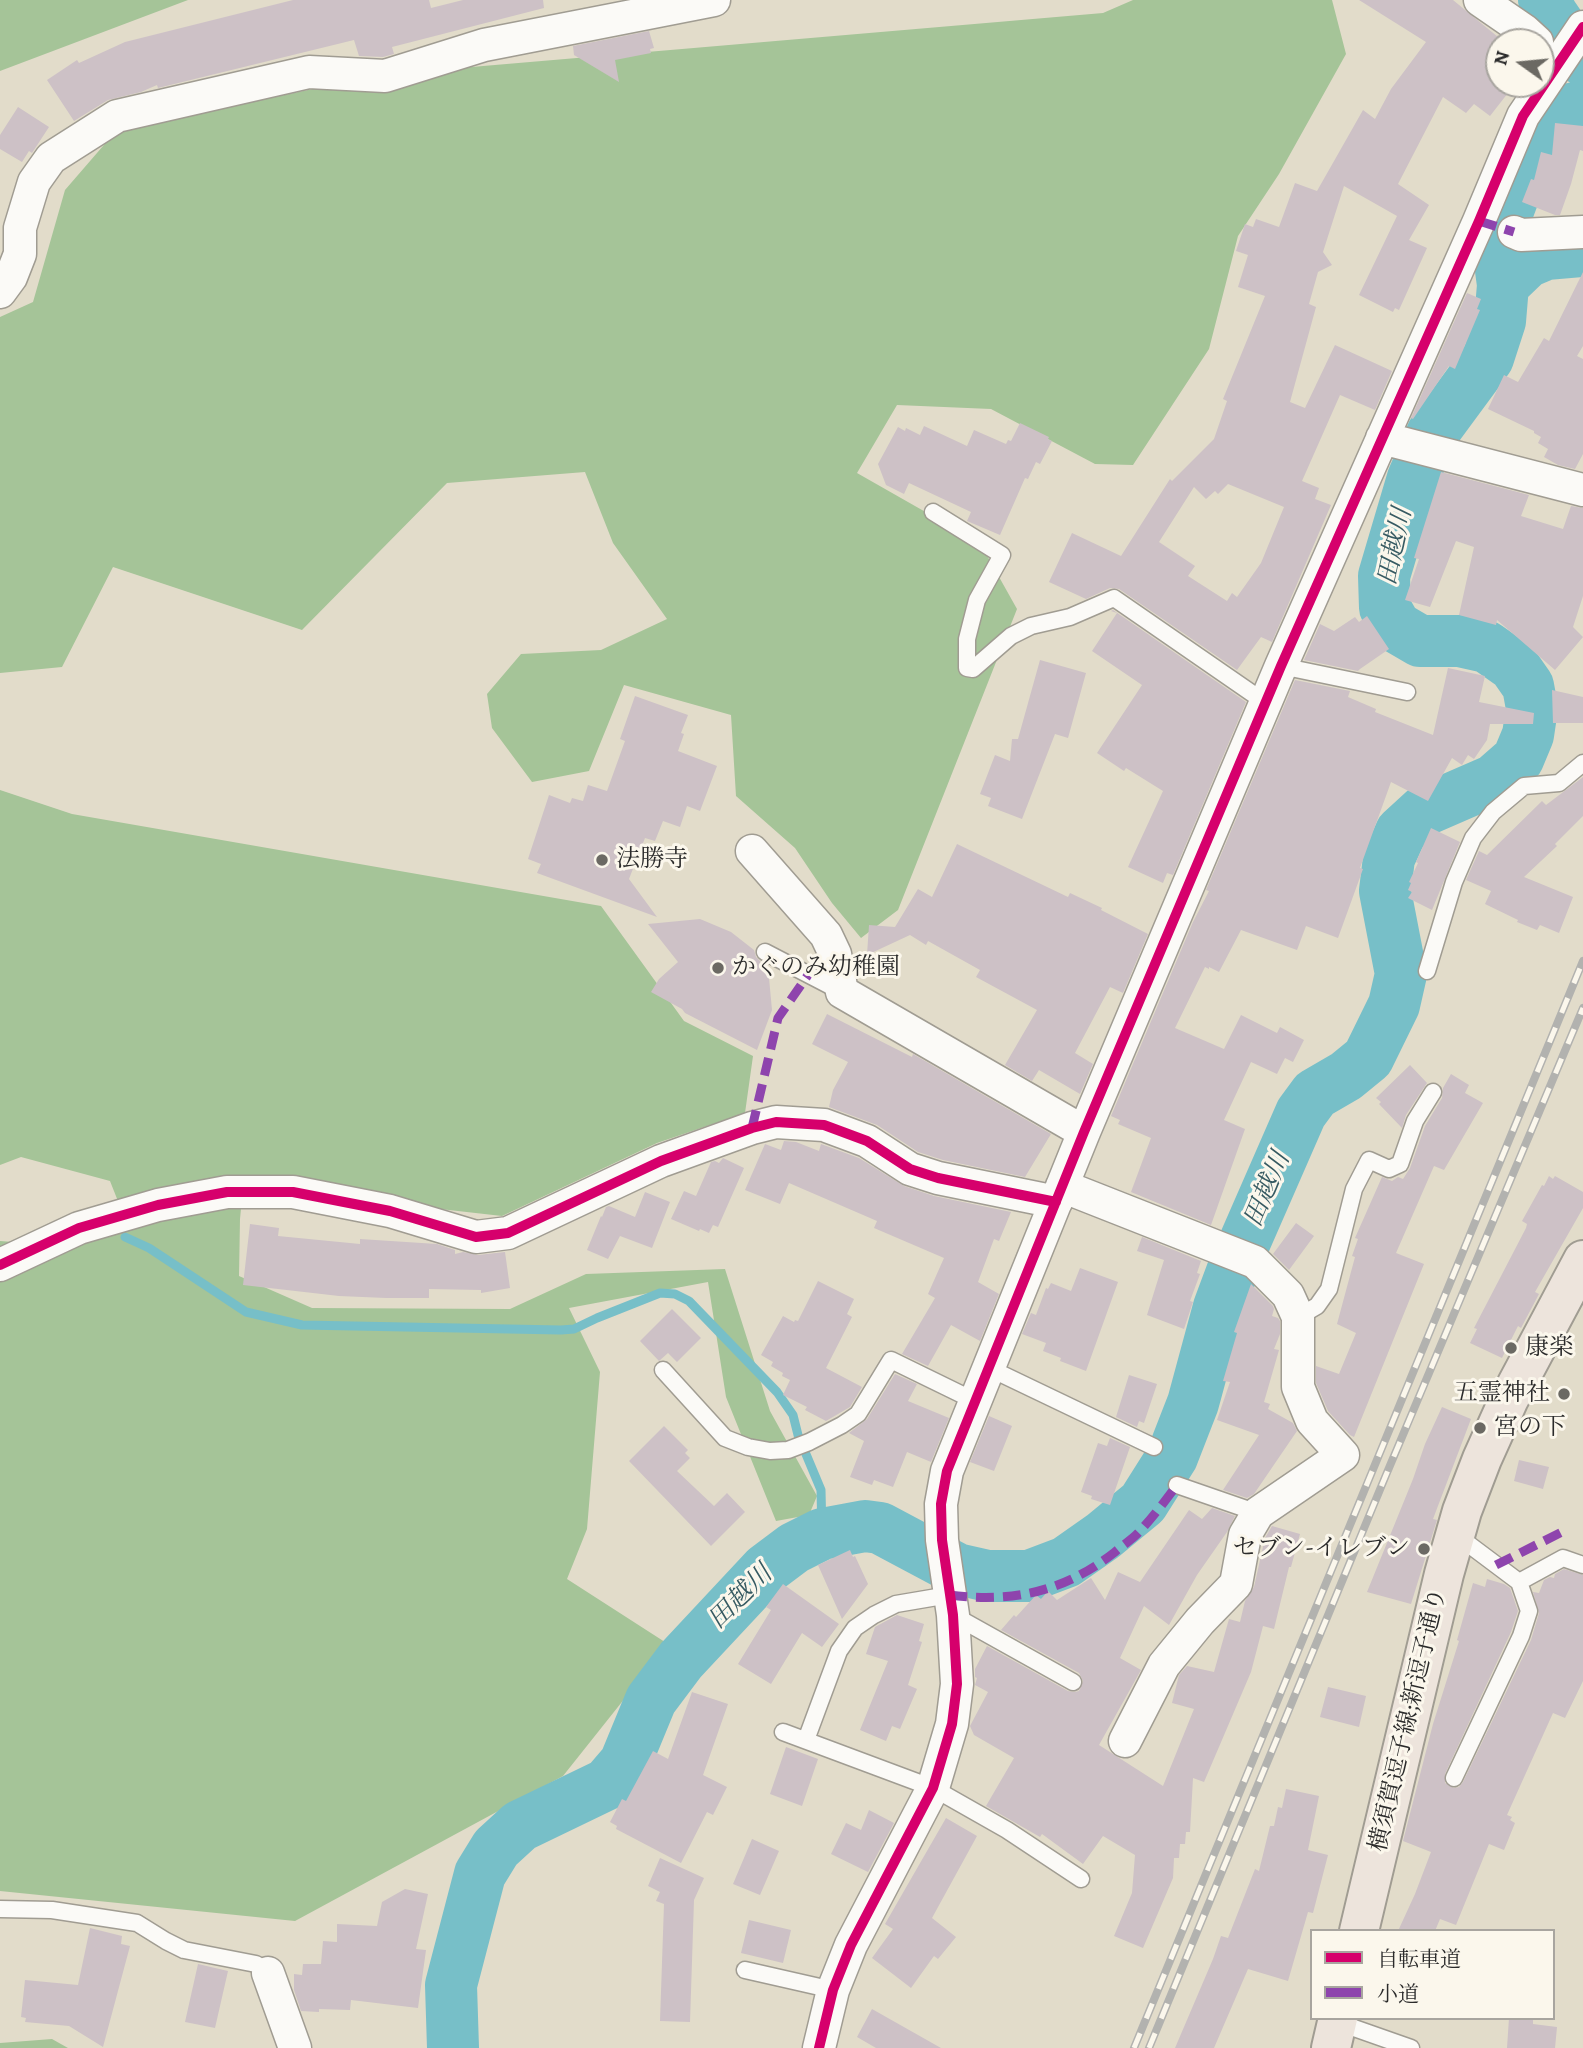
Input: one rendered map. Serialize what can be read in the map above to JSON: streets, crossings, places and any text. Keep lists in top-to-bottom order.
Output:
{
  "streets": {
    "main road": ["横須賀逗子線;新逗子通り"]
  },
  "water": ["田越川"],
  "places": [
    "法勝寺",
    "かぐのみ幼稚園",
    "康楽",
    "五霊神社",
    "宮の下",
    "セブン-イレブン"
  ],
  "legend": ["自転車道", "小道"],
  "north": "left"
}
